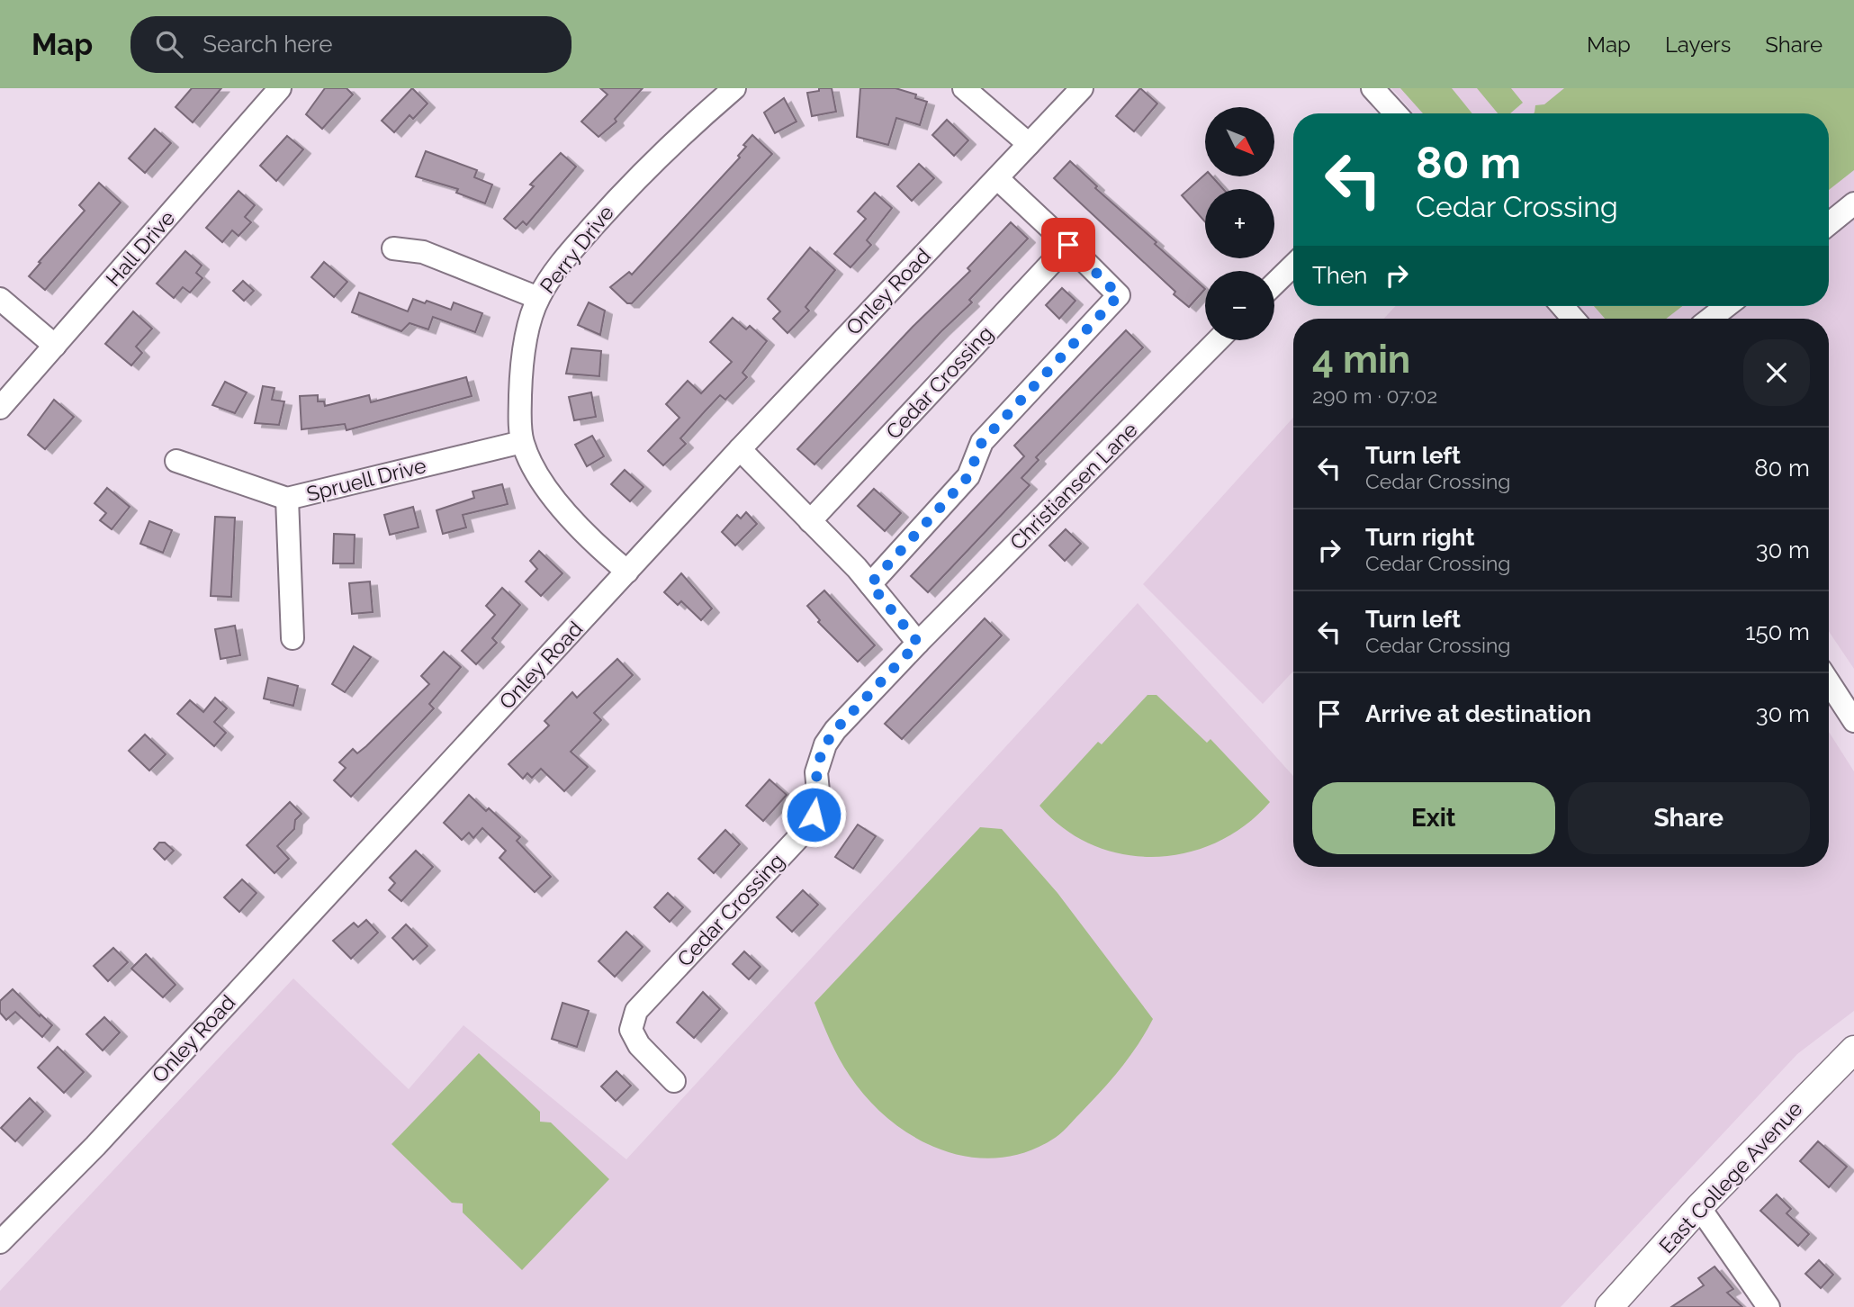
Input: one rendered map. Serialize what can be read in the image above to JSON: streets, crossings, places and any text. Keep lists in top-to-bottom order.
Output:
{
  "streets": {
    "main road": ["East College Avenue"],
    "street": [
      "Hall Drive",
      "Perry Drive",
      "Onley Road",
      "Cedar Crossing",
      "Spruell Drive",
      "Christiansen Lane"
    ]
  },
  "crossings": [
    ["Perry Drive", "Onley Road"],
    ["Perry Drive", "Spruell Drive"],
    ["Cedar Crossing", "Christiansen Lane"]
  ],
  "north": "bottom right",
  "page": {
    "header": "Map",
    "search": "Search here",
    "nav": ["Map", "Layers", "Share"],
    "map_buttons": ["+", "−"],
    "turn": ["80 m", "Cedar Crossing"],
    "then": "Then",
    "heading": ["4 min", "290 m · 07:02"],
    "list": [
      {
        "name": "Turn left",
        "note": "Cedar Crossing",
        "value": "80 m"
      },
      {
        "name": "Turn right",
        "note": "Cedar Crossing",
        "value": "30 m"
      },
      {
        "name": "Turn left",
        "note": "Cedar Crossing",
        "value": "150 m"
      },
      {
        "name": "Arrive at destination",
        "value": "30 m"
      }
    ],
    "buttons": ["Exit", "Share"]
  }
}
